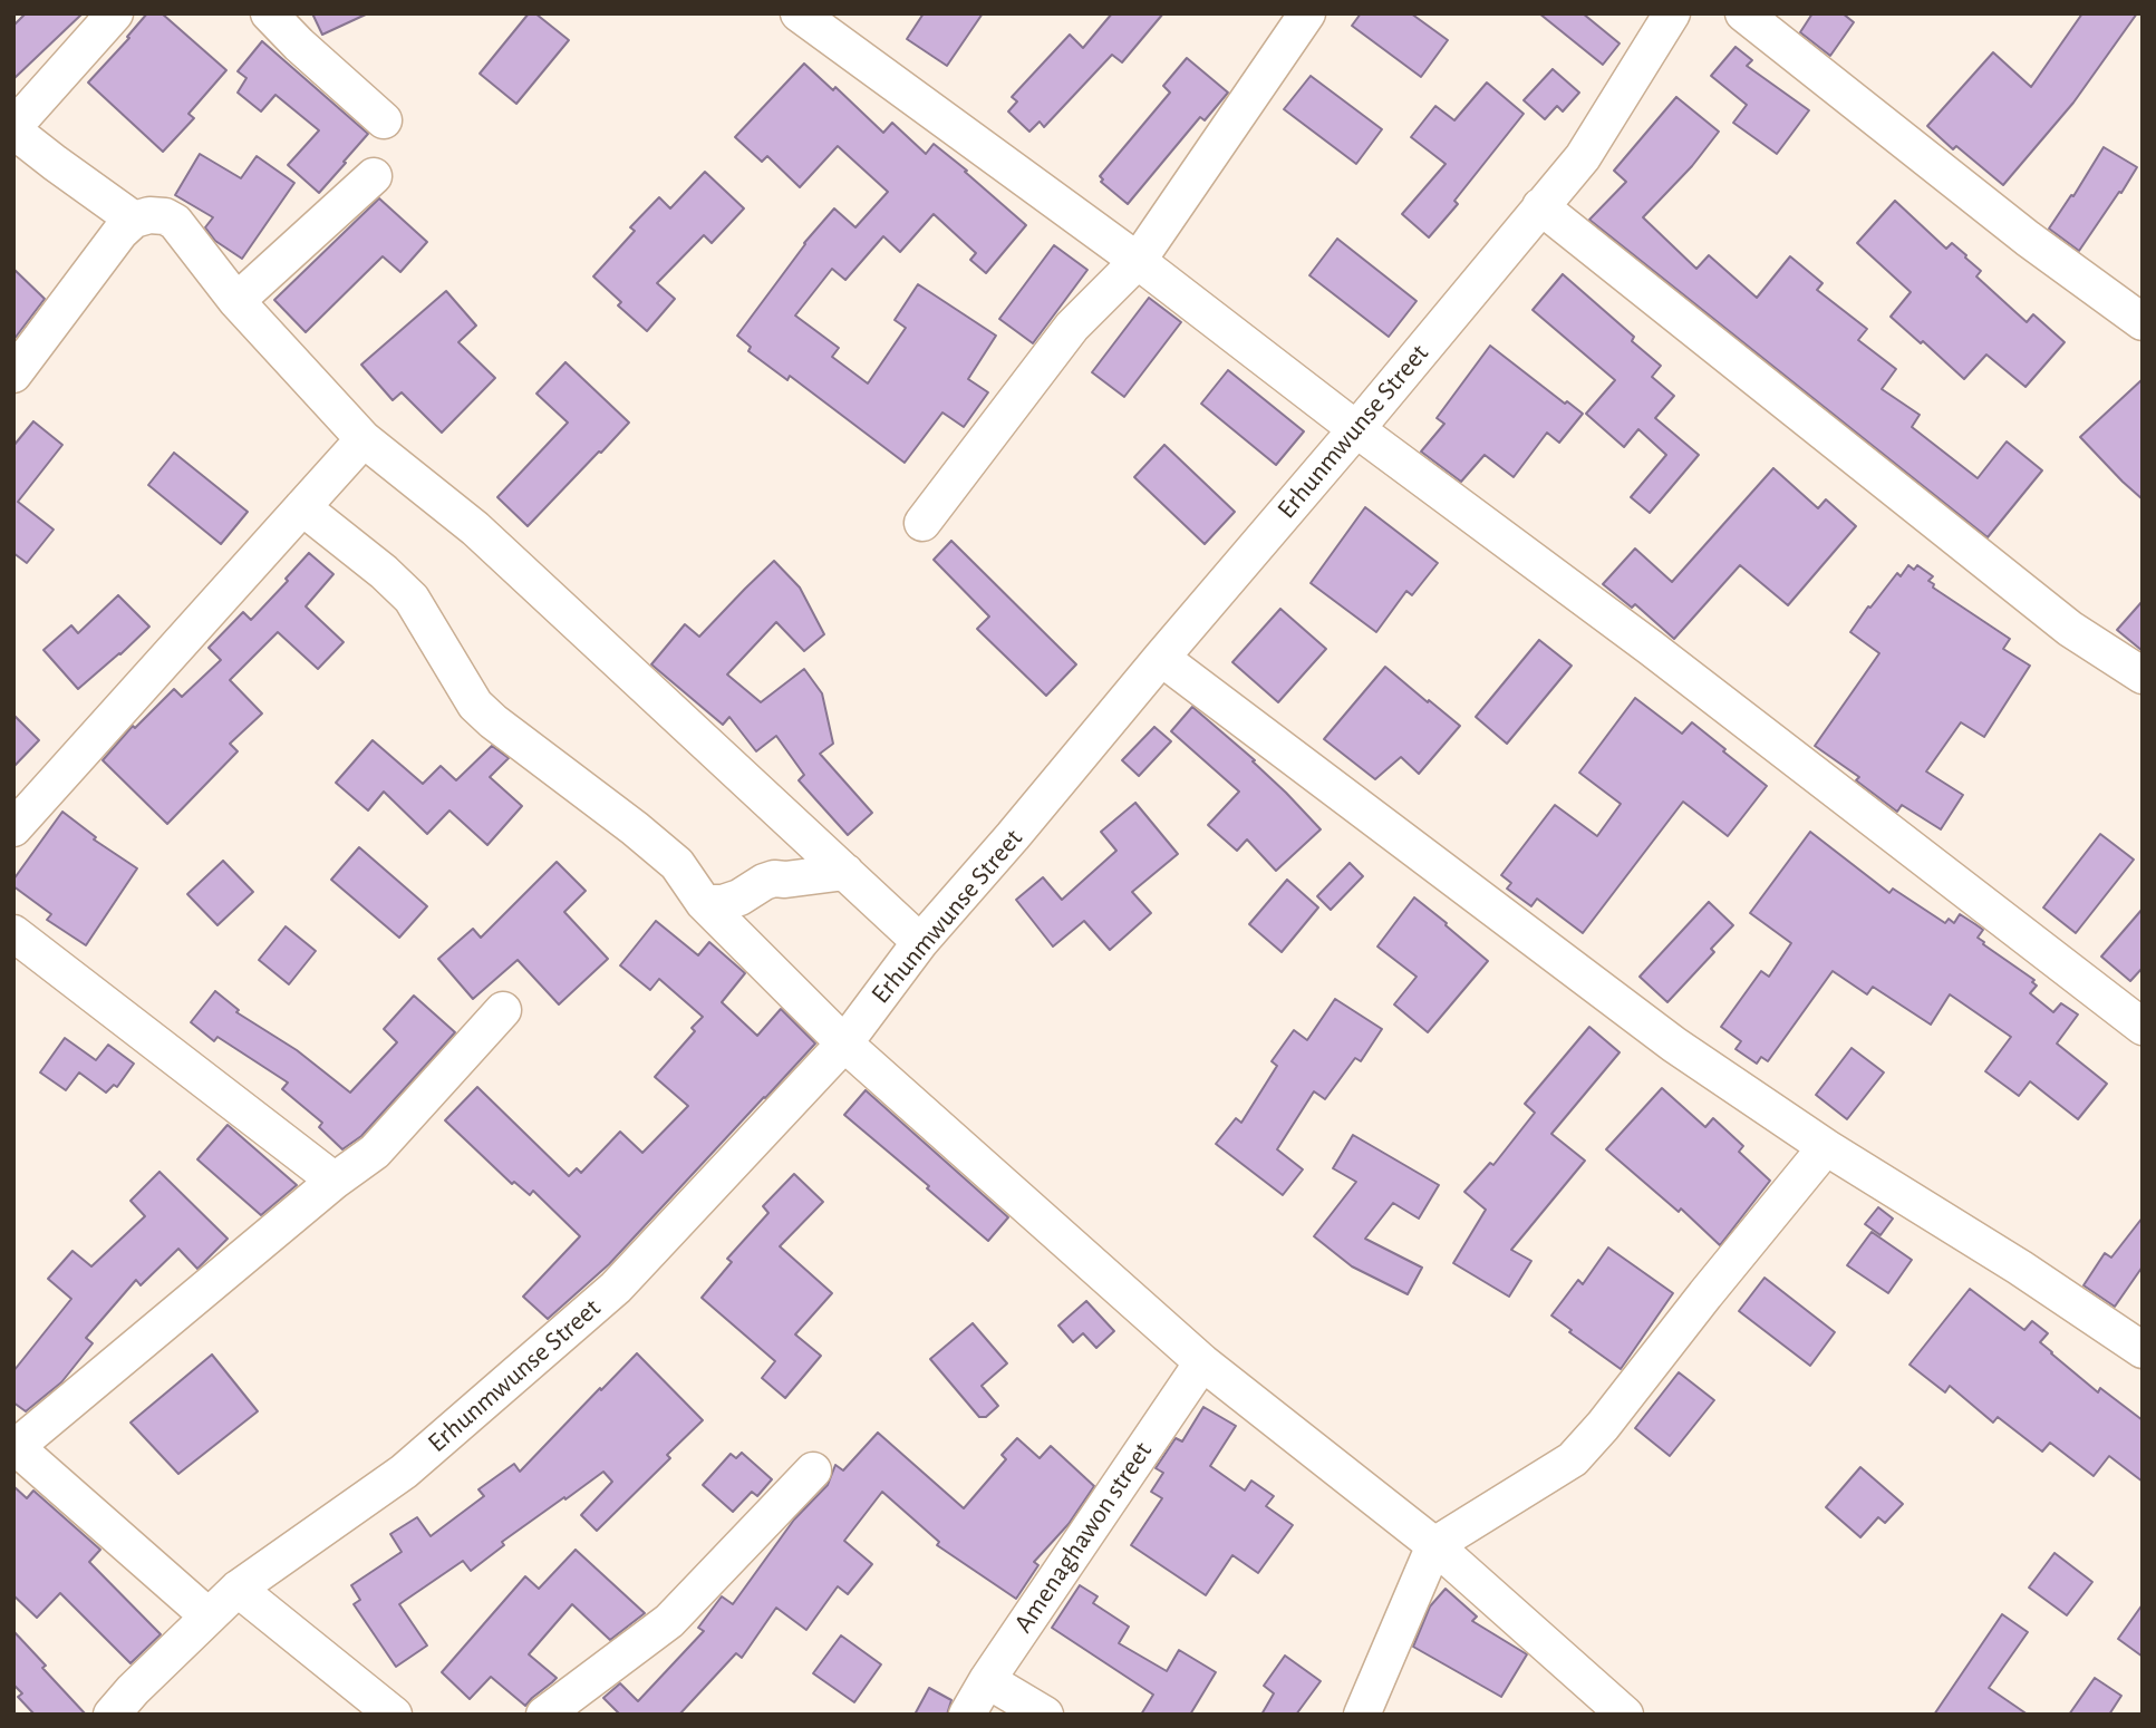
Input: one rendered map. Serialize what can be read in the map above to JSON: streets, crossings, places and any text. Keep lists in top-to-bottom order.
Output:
{
  "streets": {
    "street": ["Erhunmwunse Street", "Amenaghawon street"]
  }
}
